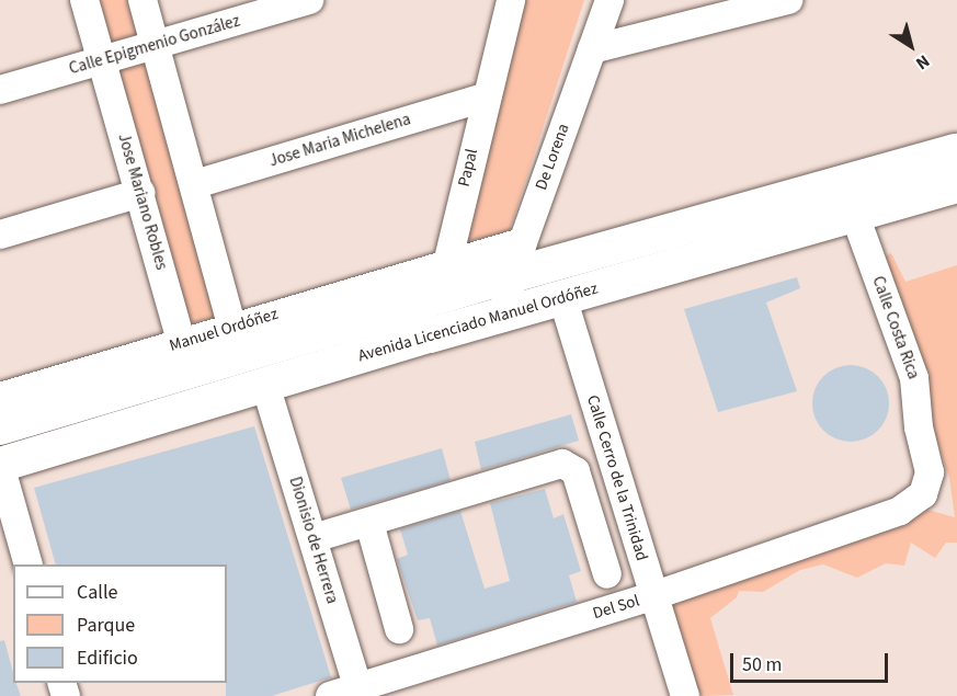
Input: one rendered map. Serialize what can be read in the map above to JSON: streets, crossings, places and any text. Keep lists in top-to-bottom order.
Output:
{
  "streets": {
    "main road": ["Avenida Licenciado Manuel Ordóñez"],
    "street": [
      "Calle Epigmenio González",
      "Jose Maria Michelena",
      "De Lorena",
      "Papal",
      "Jose Mariano Robles",
      "Calle Costa Rica",
      "Manuel Ordóñez",
      "Calle Cerro de la Trinidad",
      "Dionisio de Herrera",
      "Del Sol"
    ]
  },
  "crossings": [
    ["Calle Epigmenio González", "Jose Mariano Robles"],
    ["Jose Maria Michelena", "Papal"],
    ["De Lorena", "Avenida Licenciado Manuel Ordóñez"],
    ["De Lorena", "Manuel Ordóñez"],
    ["Papal", "Avenida Licenciado Manuel Ordóñez"],
    ["Papal", "Manuel Ordóñez"],
    ["Jose Mariano Robles", "Avenida Licenciado Manuel Ordóñez"],
    ["Jose Mariano Robles", "Manuel Ordóñez"],
    ["Avenida Licenciado Manuel Ordóñez", "Calle Costa Rica"],
    ["Avenida Licenciado Manuel Ordóñez", "Manuel Ordóñez"],
    ["Avenida Licenciado Manuel Ordóñez", "Calle Cerro de la Trinidad"],
    ["Avenida Licenciado Manuel Ordóñez", "Dionisio de Herrera"],
    ["Calle Costa Rica", "Del Sol"],
    ["Calle Cerro de la Trinidad", "Del Sol"],
    ["Dionisio de Herrera", "Del Sol"]
  ],
  "legend": ["Calle", "Parque", "Edificio"],
  "scale_bar": "50 m",
  "north": "bottom right"
}
